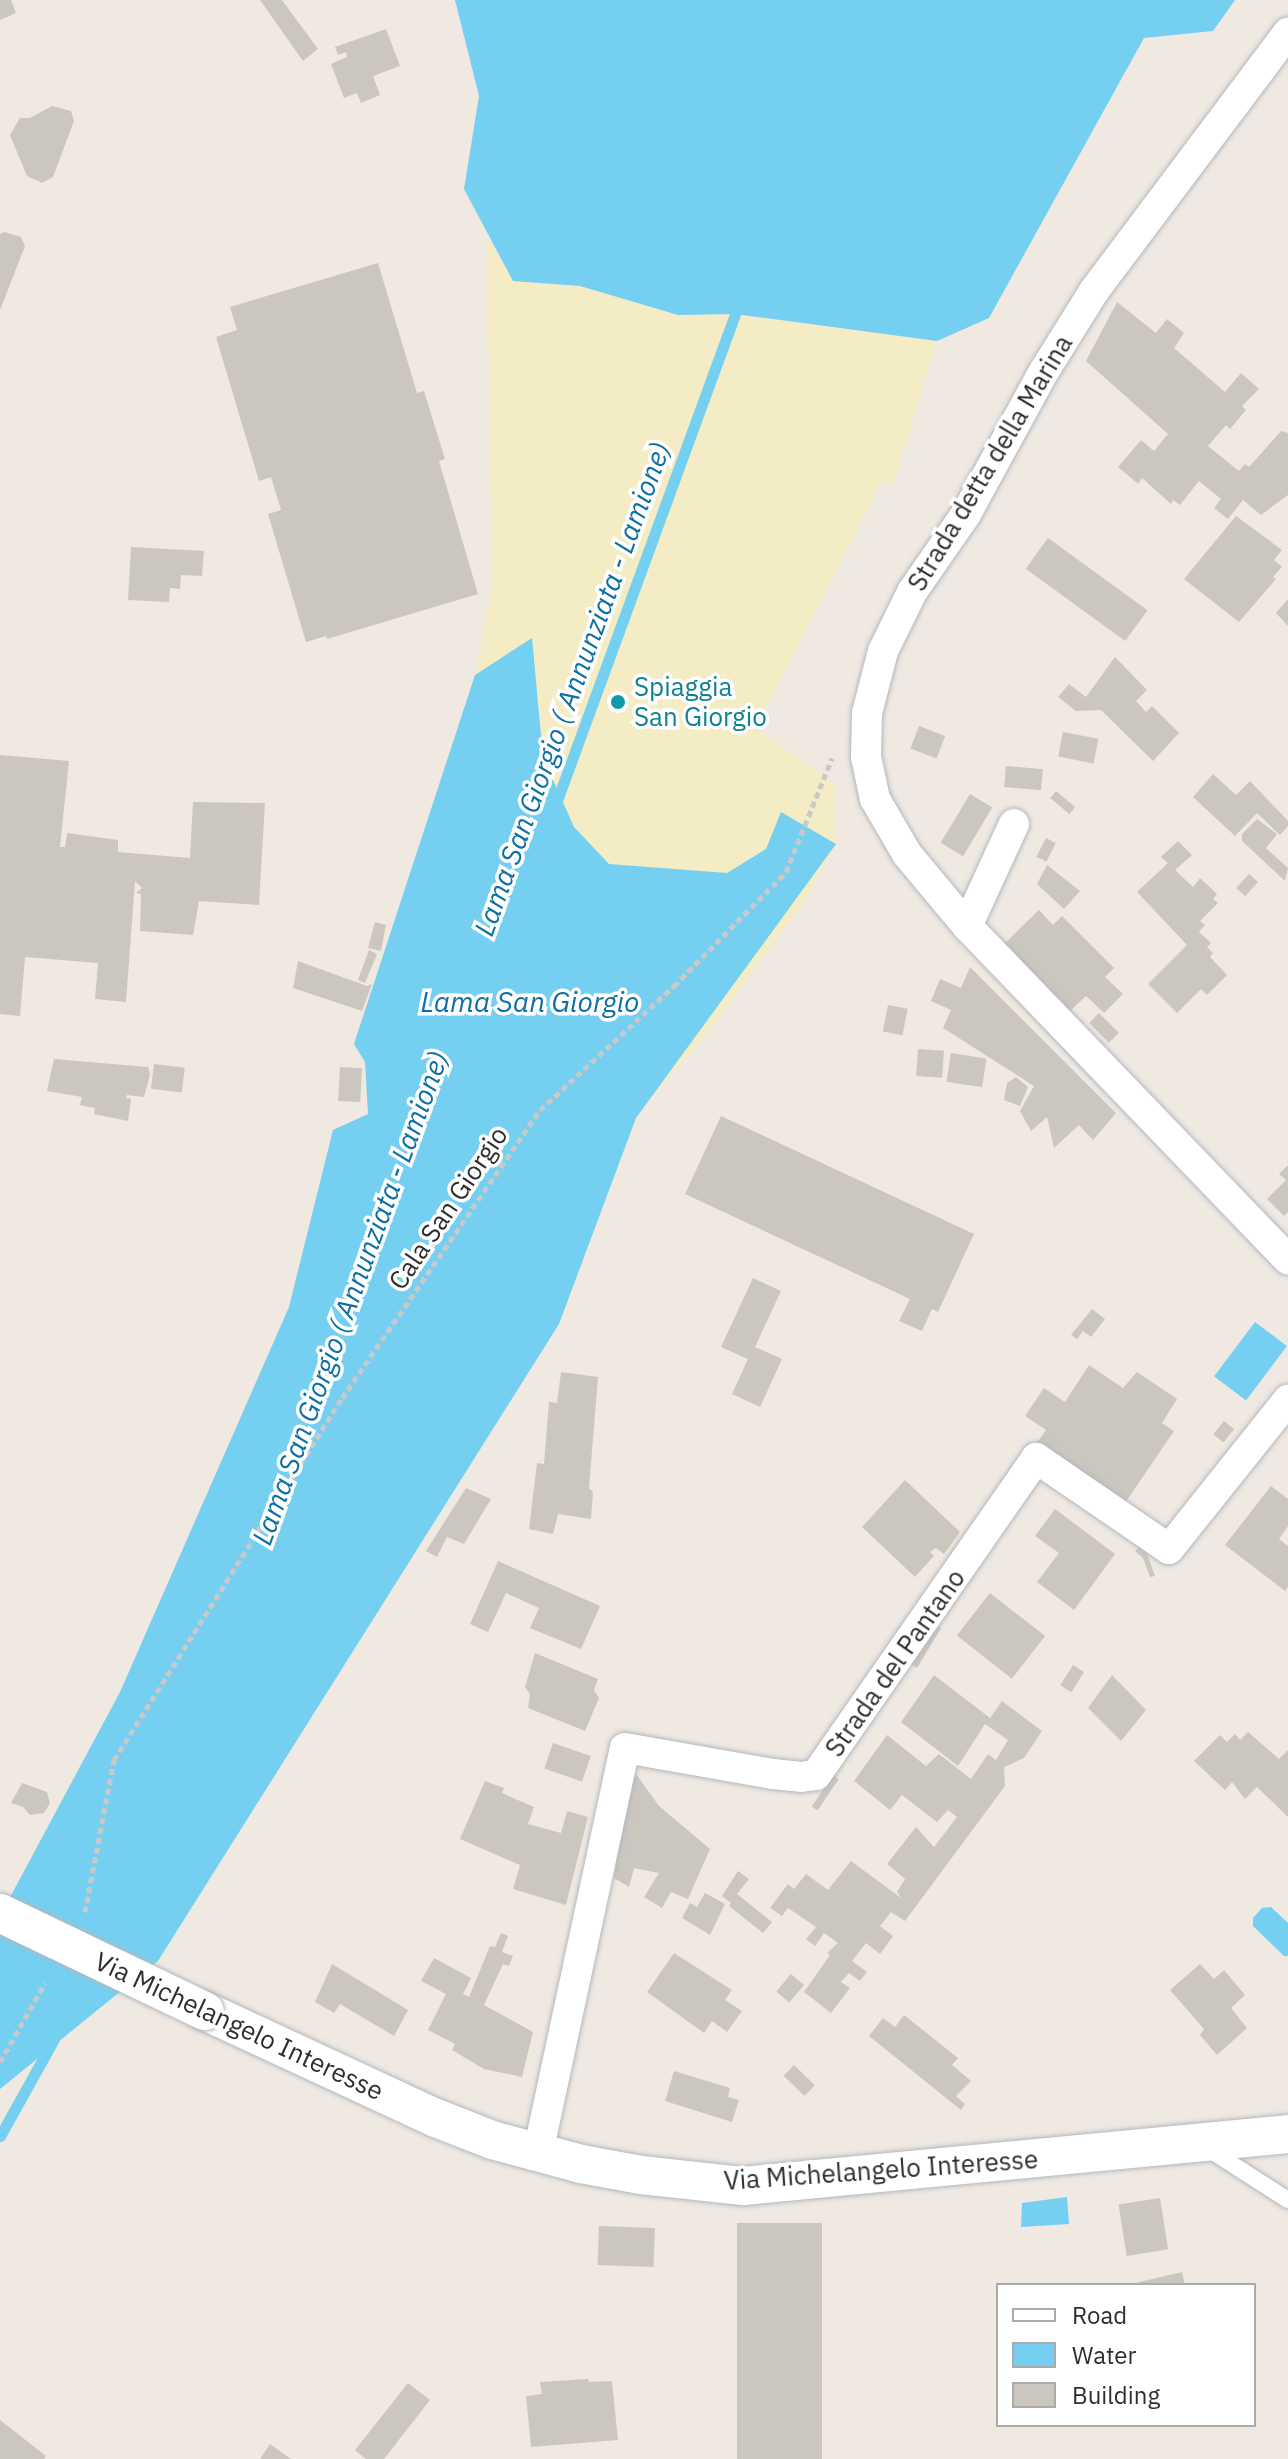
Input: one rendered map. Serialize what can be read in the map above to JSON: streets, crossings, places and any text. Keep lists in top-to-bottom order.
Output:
{
  "streets": {
    "street": ["Strada detta della Marina", "Strada del Pantano", "Via Michelangelo Interesse"],
    "path": ["Cala San Giorgio"]
  },
  "crossings": [
    ["Strada detta della Marina", "Cala San Giorgio"],
    ["Strada del Pantano", "Via Michelangelo Interesse"]
  ],
  "water": ["Lama San Giorgio ( Annunziata - Lamione)", "Lama San Giorgio"],
  "places": ["Spiaggia San Giorgio"],
  "legend": ["Road", "Water", "Building"]
}
